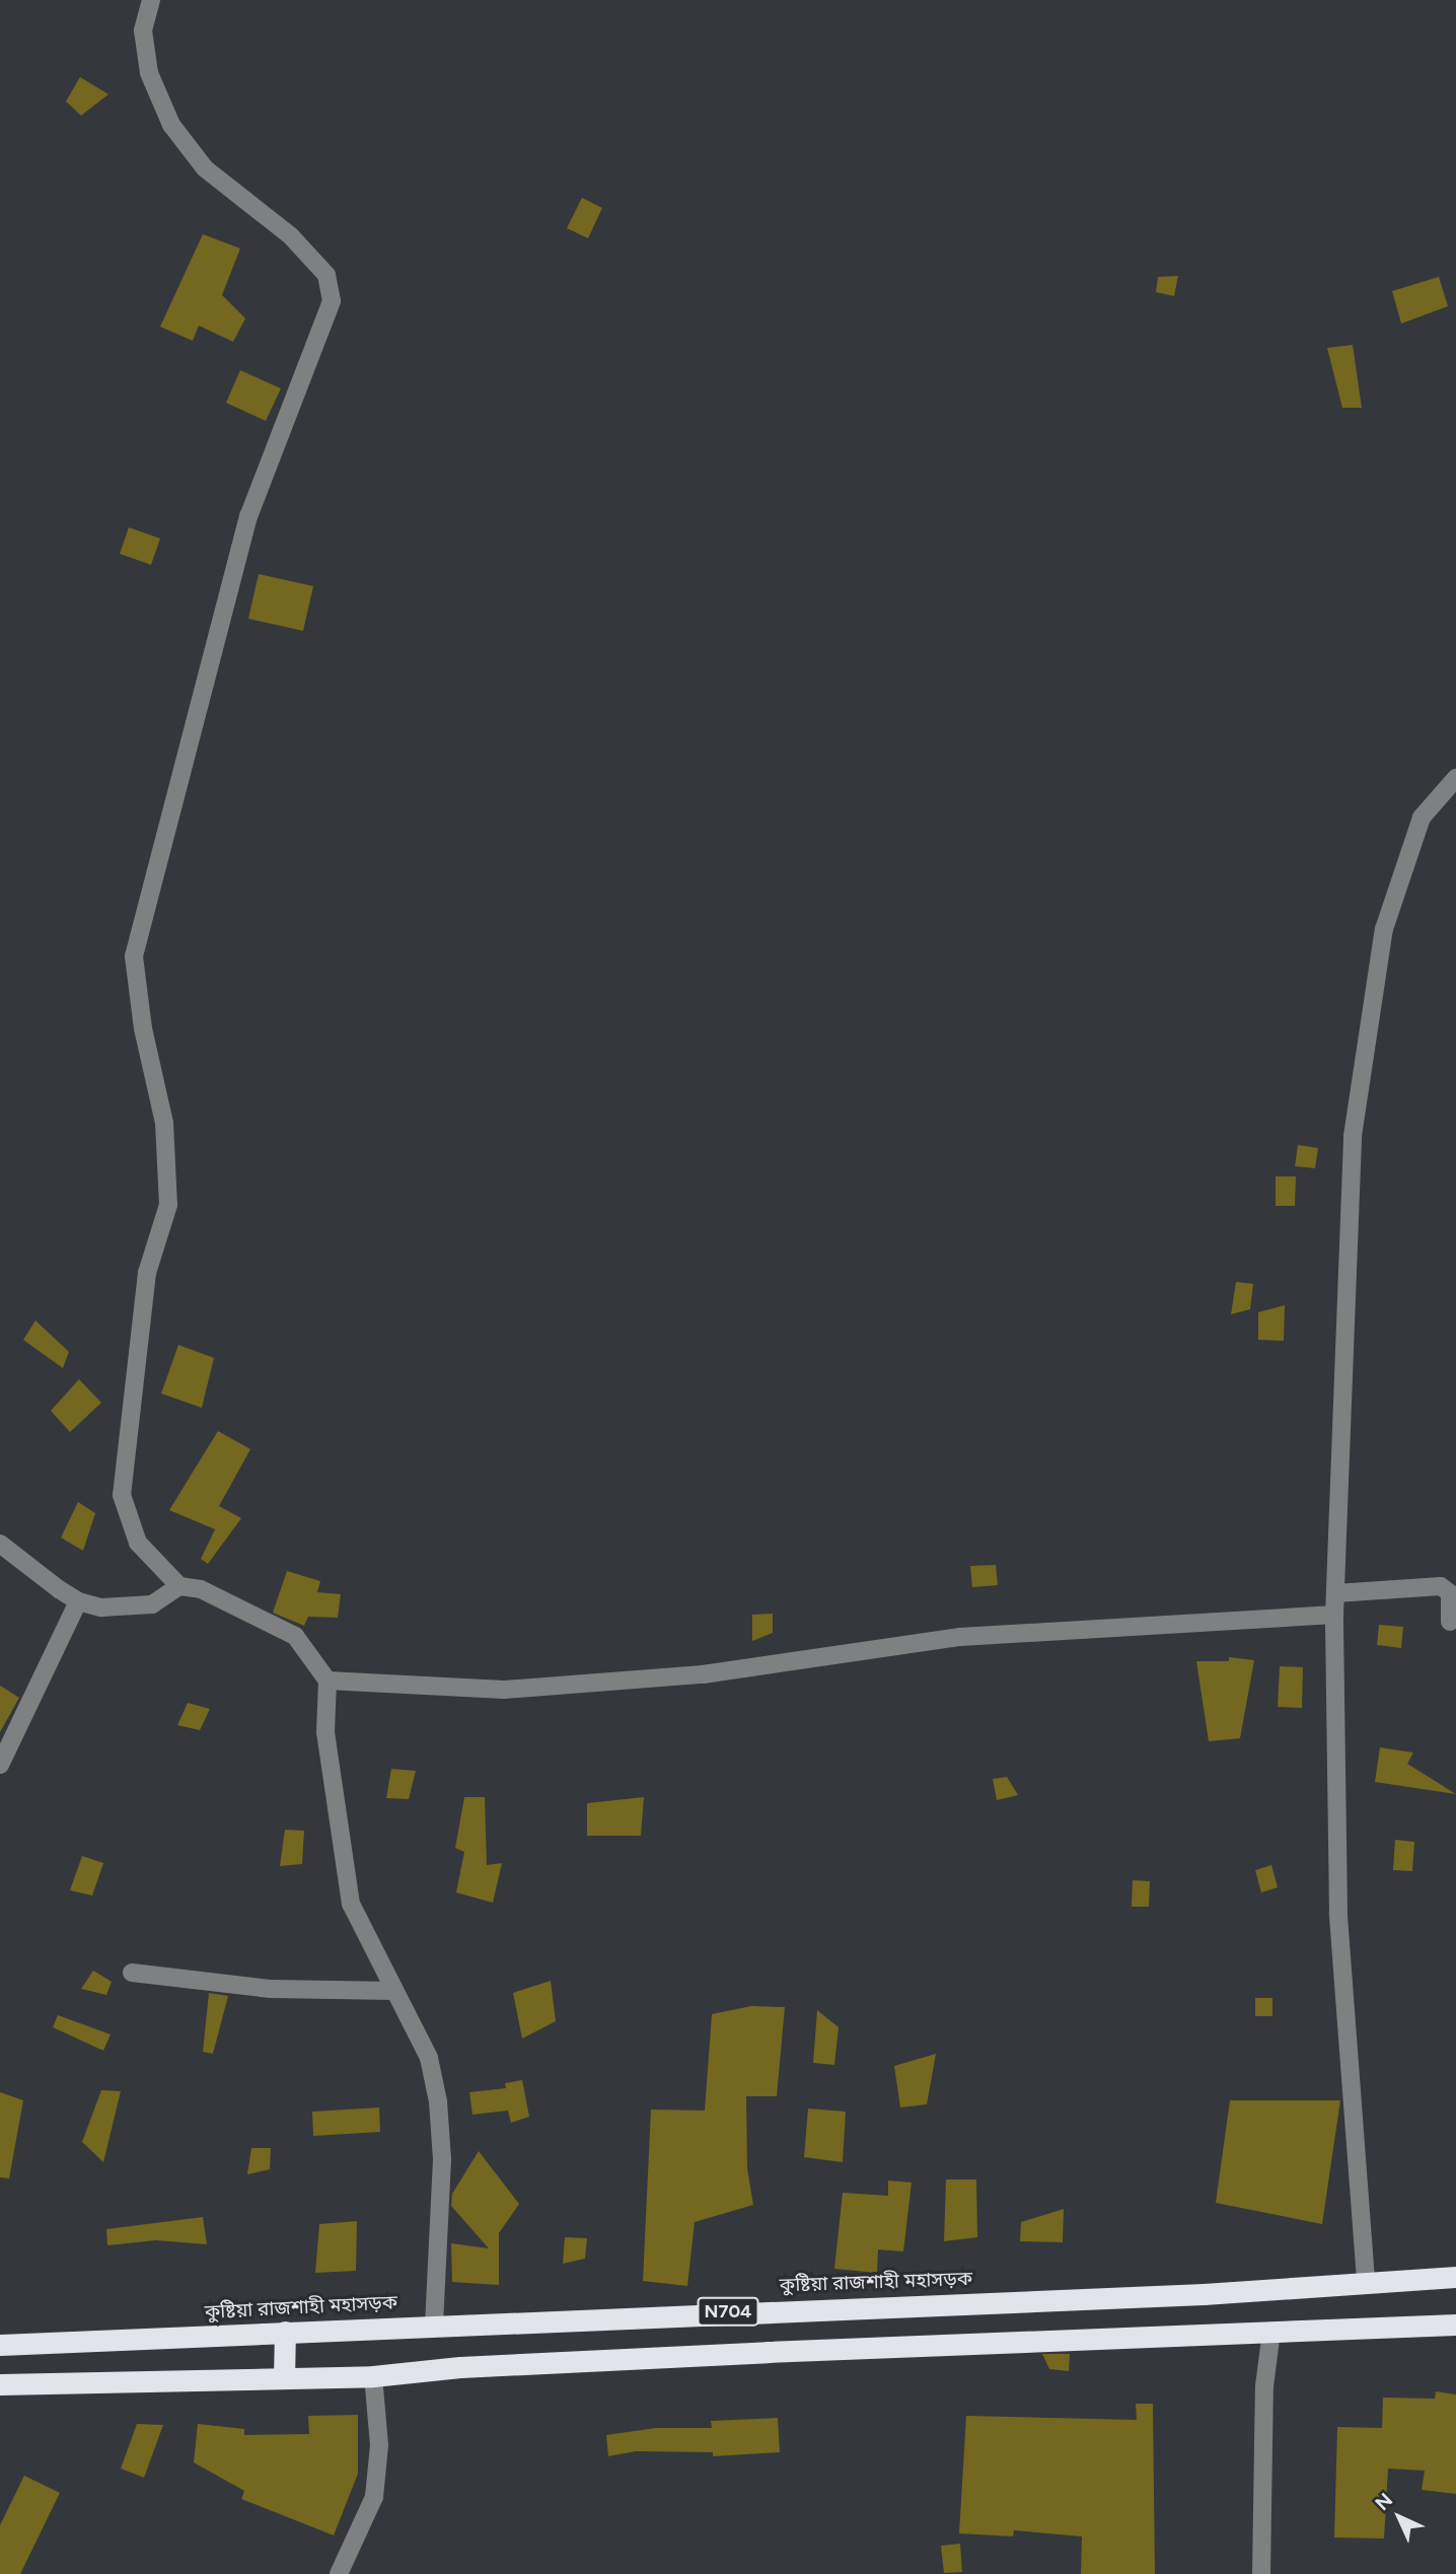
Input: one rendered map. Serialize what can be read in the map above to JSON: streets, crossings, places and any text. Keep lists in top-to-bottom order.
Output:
{
  "streets": {
    "highway": ["কুষ্টিয়া রাজশাহী মহাসড়ক", "N704"]
  },
  "north": "top left"
}
